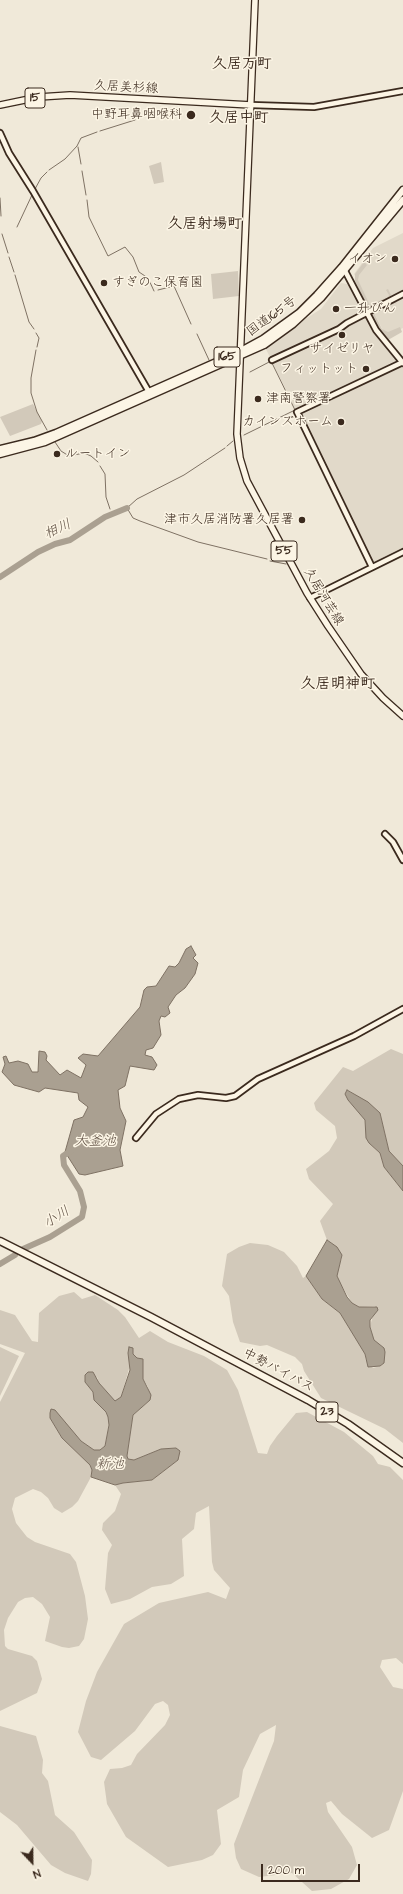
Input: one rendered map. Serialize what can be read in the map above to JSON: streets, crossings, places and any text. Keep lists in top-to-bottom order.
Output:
{
  "streets": {
    "highway": [
      "国道165号",
      "165",
      "中勢バイパス",
      "23"
    ],
    "main road": [
      "久居美杉線",
      "15",
      "55",
      "久居河芸線"
    ]
  },
  "crossings": [
    ["国道165号", "久居河芸線"]
  ],
  "districts": [
    "久居万町",
    "久居中町",
    "久居射場町",
    "久居明神町"
  ],
  "water": [
    "相川",
    "大釜池",
    "小川",
    "新池"
  ],
  "places": [
    "中野耳鼻咽喉科",
    "イオン",
    "すぎのこ保育園",
    "一升びん",
    "サイゼリヤ",
    "フィットット",
    "津南警察署",
    "カインズホーム",
    "ルートイン",
    "津市久居消防署久居署"
  ],
  "scale_bar": "200 m",
  "north": "bottom"
}
